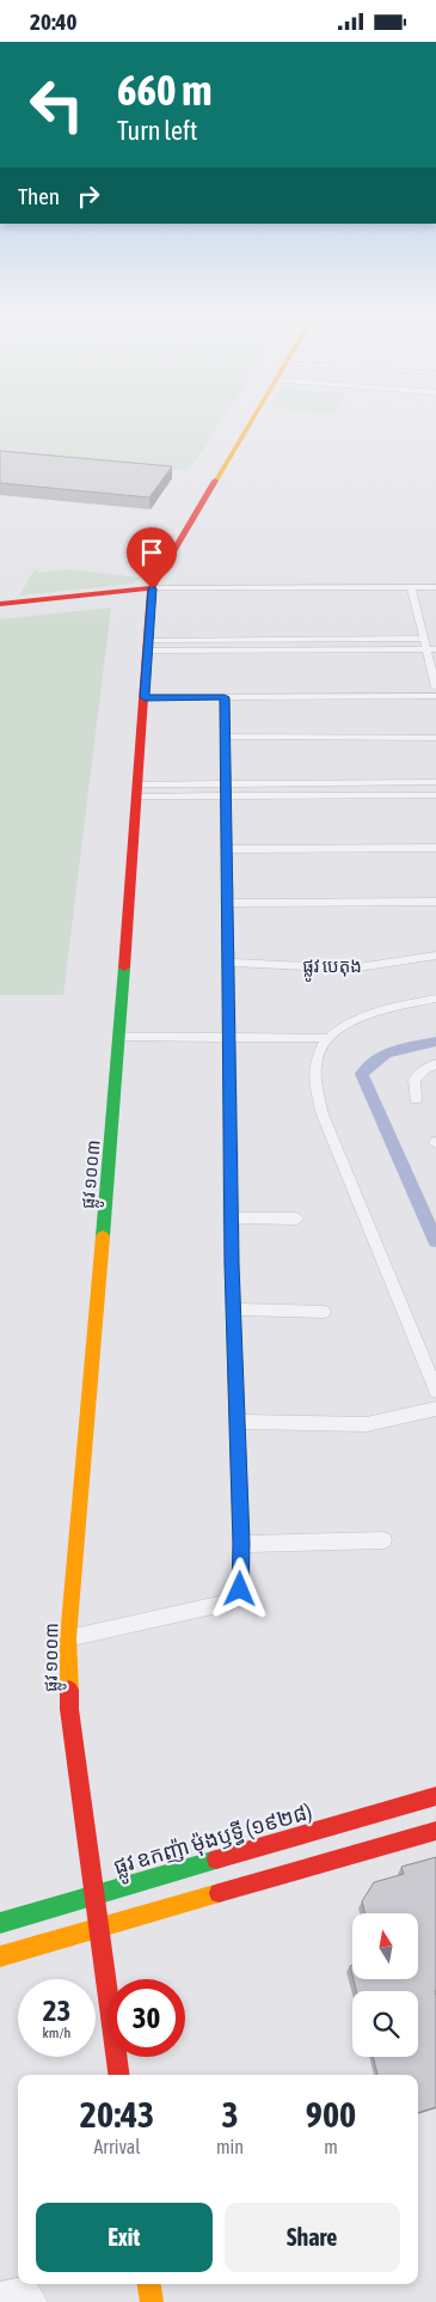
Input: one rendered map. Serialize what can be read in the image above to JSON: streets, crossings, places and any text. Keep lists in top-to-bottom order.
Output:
{
  "streets": {
    "main road": ["ផ្លូវ ១០០៣", "ផ្លូវ ឧកញ៉ា ម៉ុងឫទ្ធី (១៩២៨)"],
    "street": ["ផ្លូវ បេតុង"]
  },
  "crossings": [
    ["ផ្លូវ ១០០៣", "ផ្លូវ ឧកញ៉ា ម៉ុងឫទ្ធី (១៩២៨)"]
  ],
  "north": "top",
  "page": {
    "status": "20:40",
    "turn": ["660 m", "Turn left"],
    "then": "Then",
    "speed": "23 km/h",
    "limit": "30",
    "eta": [
      "20:43",
      "Arrival",
      "3",
      "min",
      "900",
      "m"
    ],
    "buttons": ["Exit", "Share"]
  }
}
